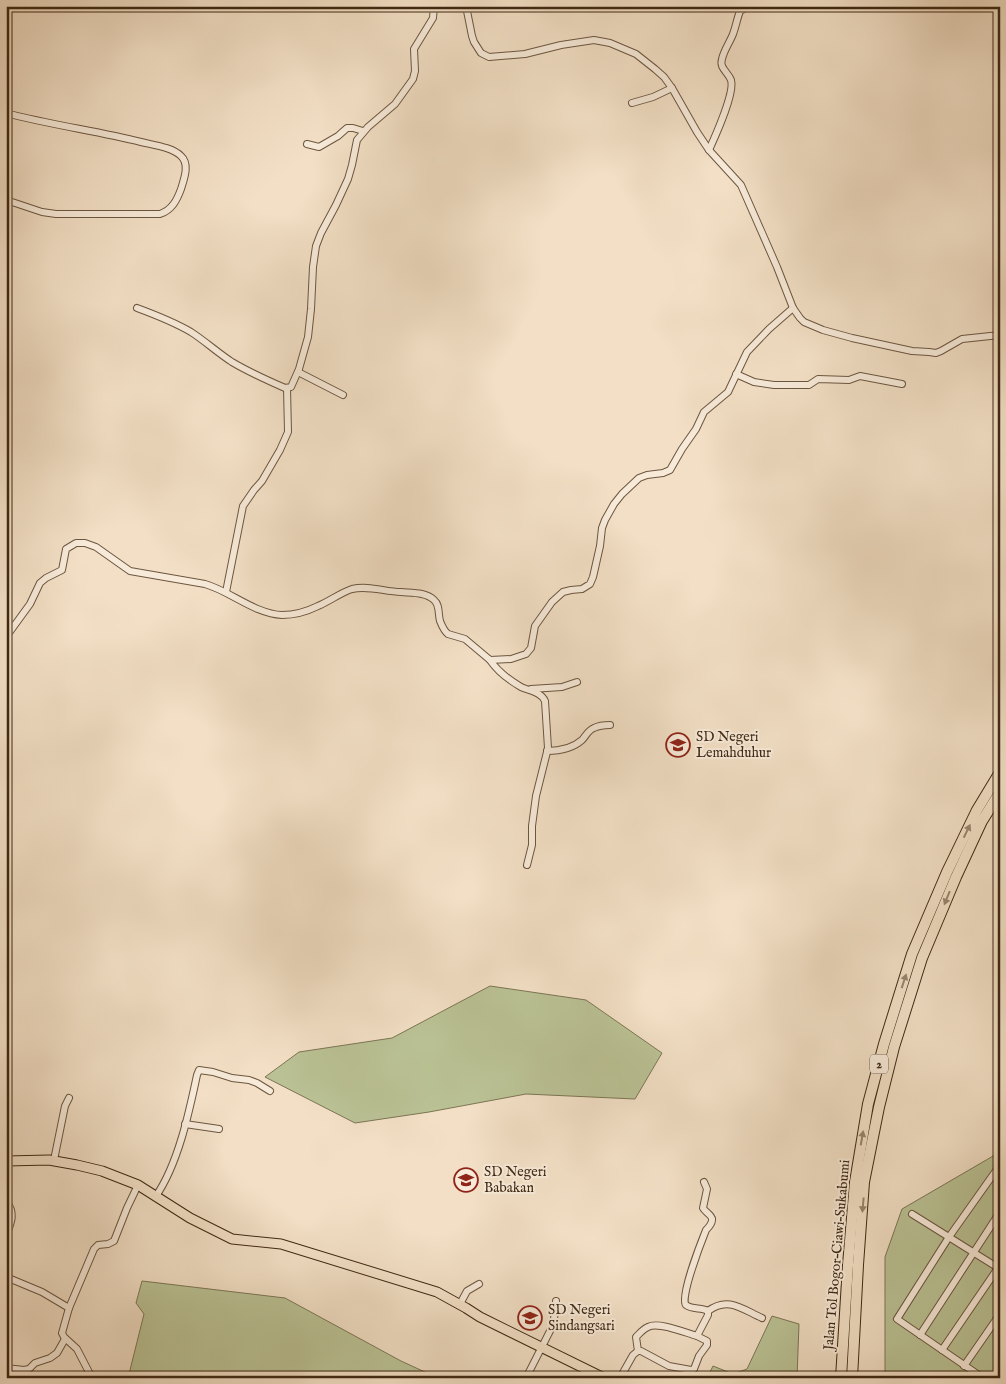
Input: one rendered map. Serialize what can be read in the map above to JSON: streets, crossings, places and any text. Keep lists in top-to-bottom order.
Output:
{
  "streets": {
    "highway": ["2", "Jalan Tol Bogor–Ciawi–Sukabumi"]
  },
  "places": {
    "school or university": ["SD Negeri Lemahduhur", "SD Negeri Babakan", "SD Negeri Sindangsari"]
  }
}
